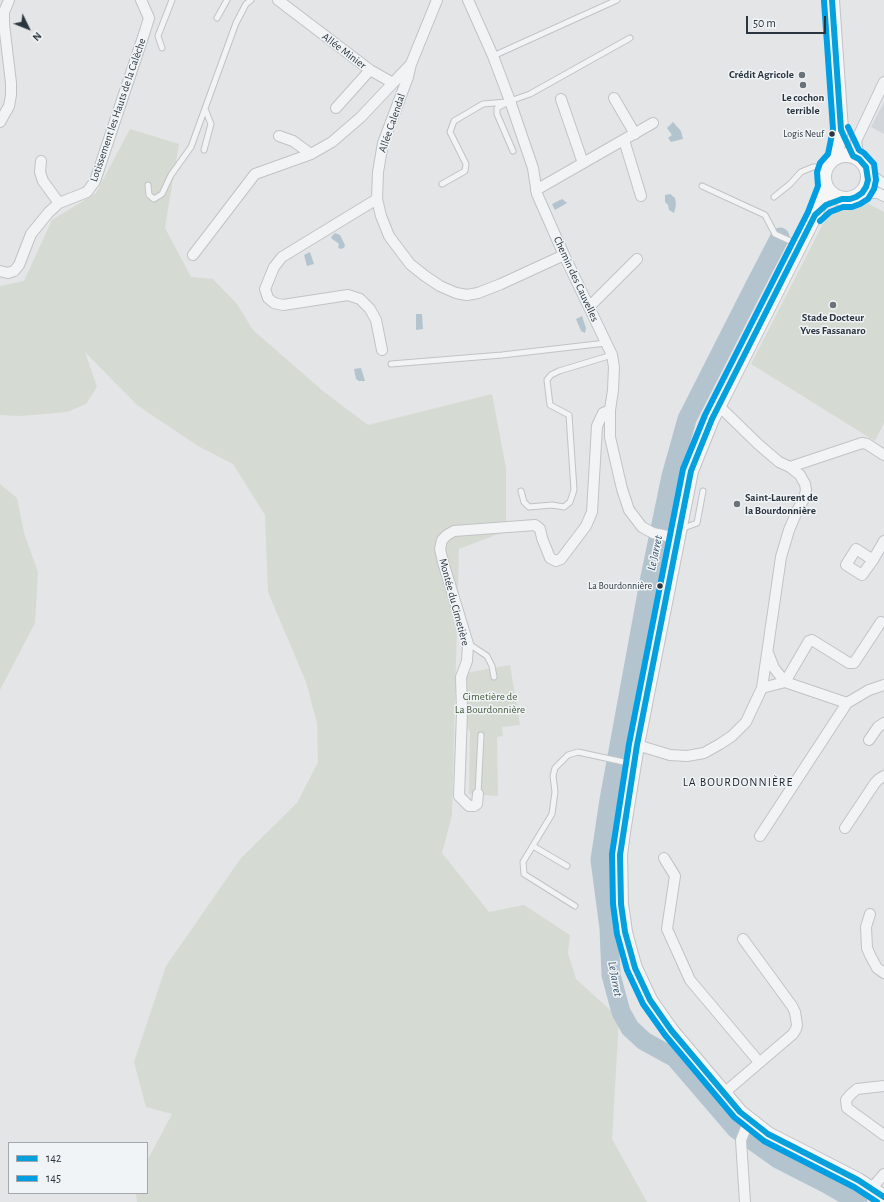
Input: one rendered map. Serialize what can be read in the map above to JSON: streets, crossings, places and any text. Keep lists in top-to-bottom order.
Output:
{
  "streets": {
    "street": [
      "Allée Minier",
      "Lotissement les Hauts de la Calèche",
      "Allée Calendal",
      "Chemin des Cauvelles",
      "Montée du Cimetière"
    ]
  },
  "crossings": [
    ["Allée Calendal", "Chemin des Cauvelles"],
    ["Chemin des Cauvelles", "Montée du Cimetière"]
  ],
  "districts": ["LA BOURDONNIÈRE"],
  "water": ["Le Jarret"],
  "parks": ["Cimetière de La Bourdonnière"],
  "places": [
    "Crédit Agricole",
    "Le cochon terrible",
    "Logis Neuf",
    "Stade Docteur Yves Fassanaro",
    "Saint-Laurent de la Bourdonnière",
    "La Bourdonnière"
  ],
  "lines": ["transit line 142", "transit line 145"],
  "legend": ["142", "145"],
  "scale_bar": "50 m",
  "north": "bottom right"
}
